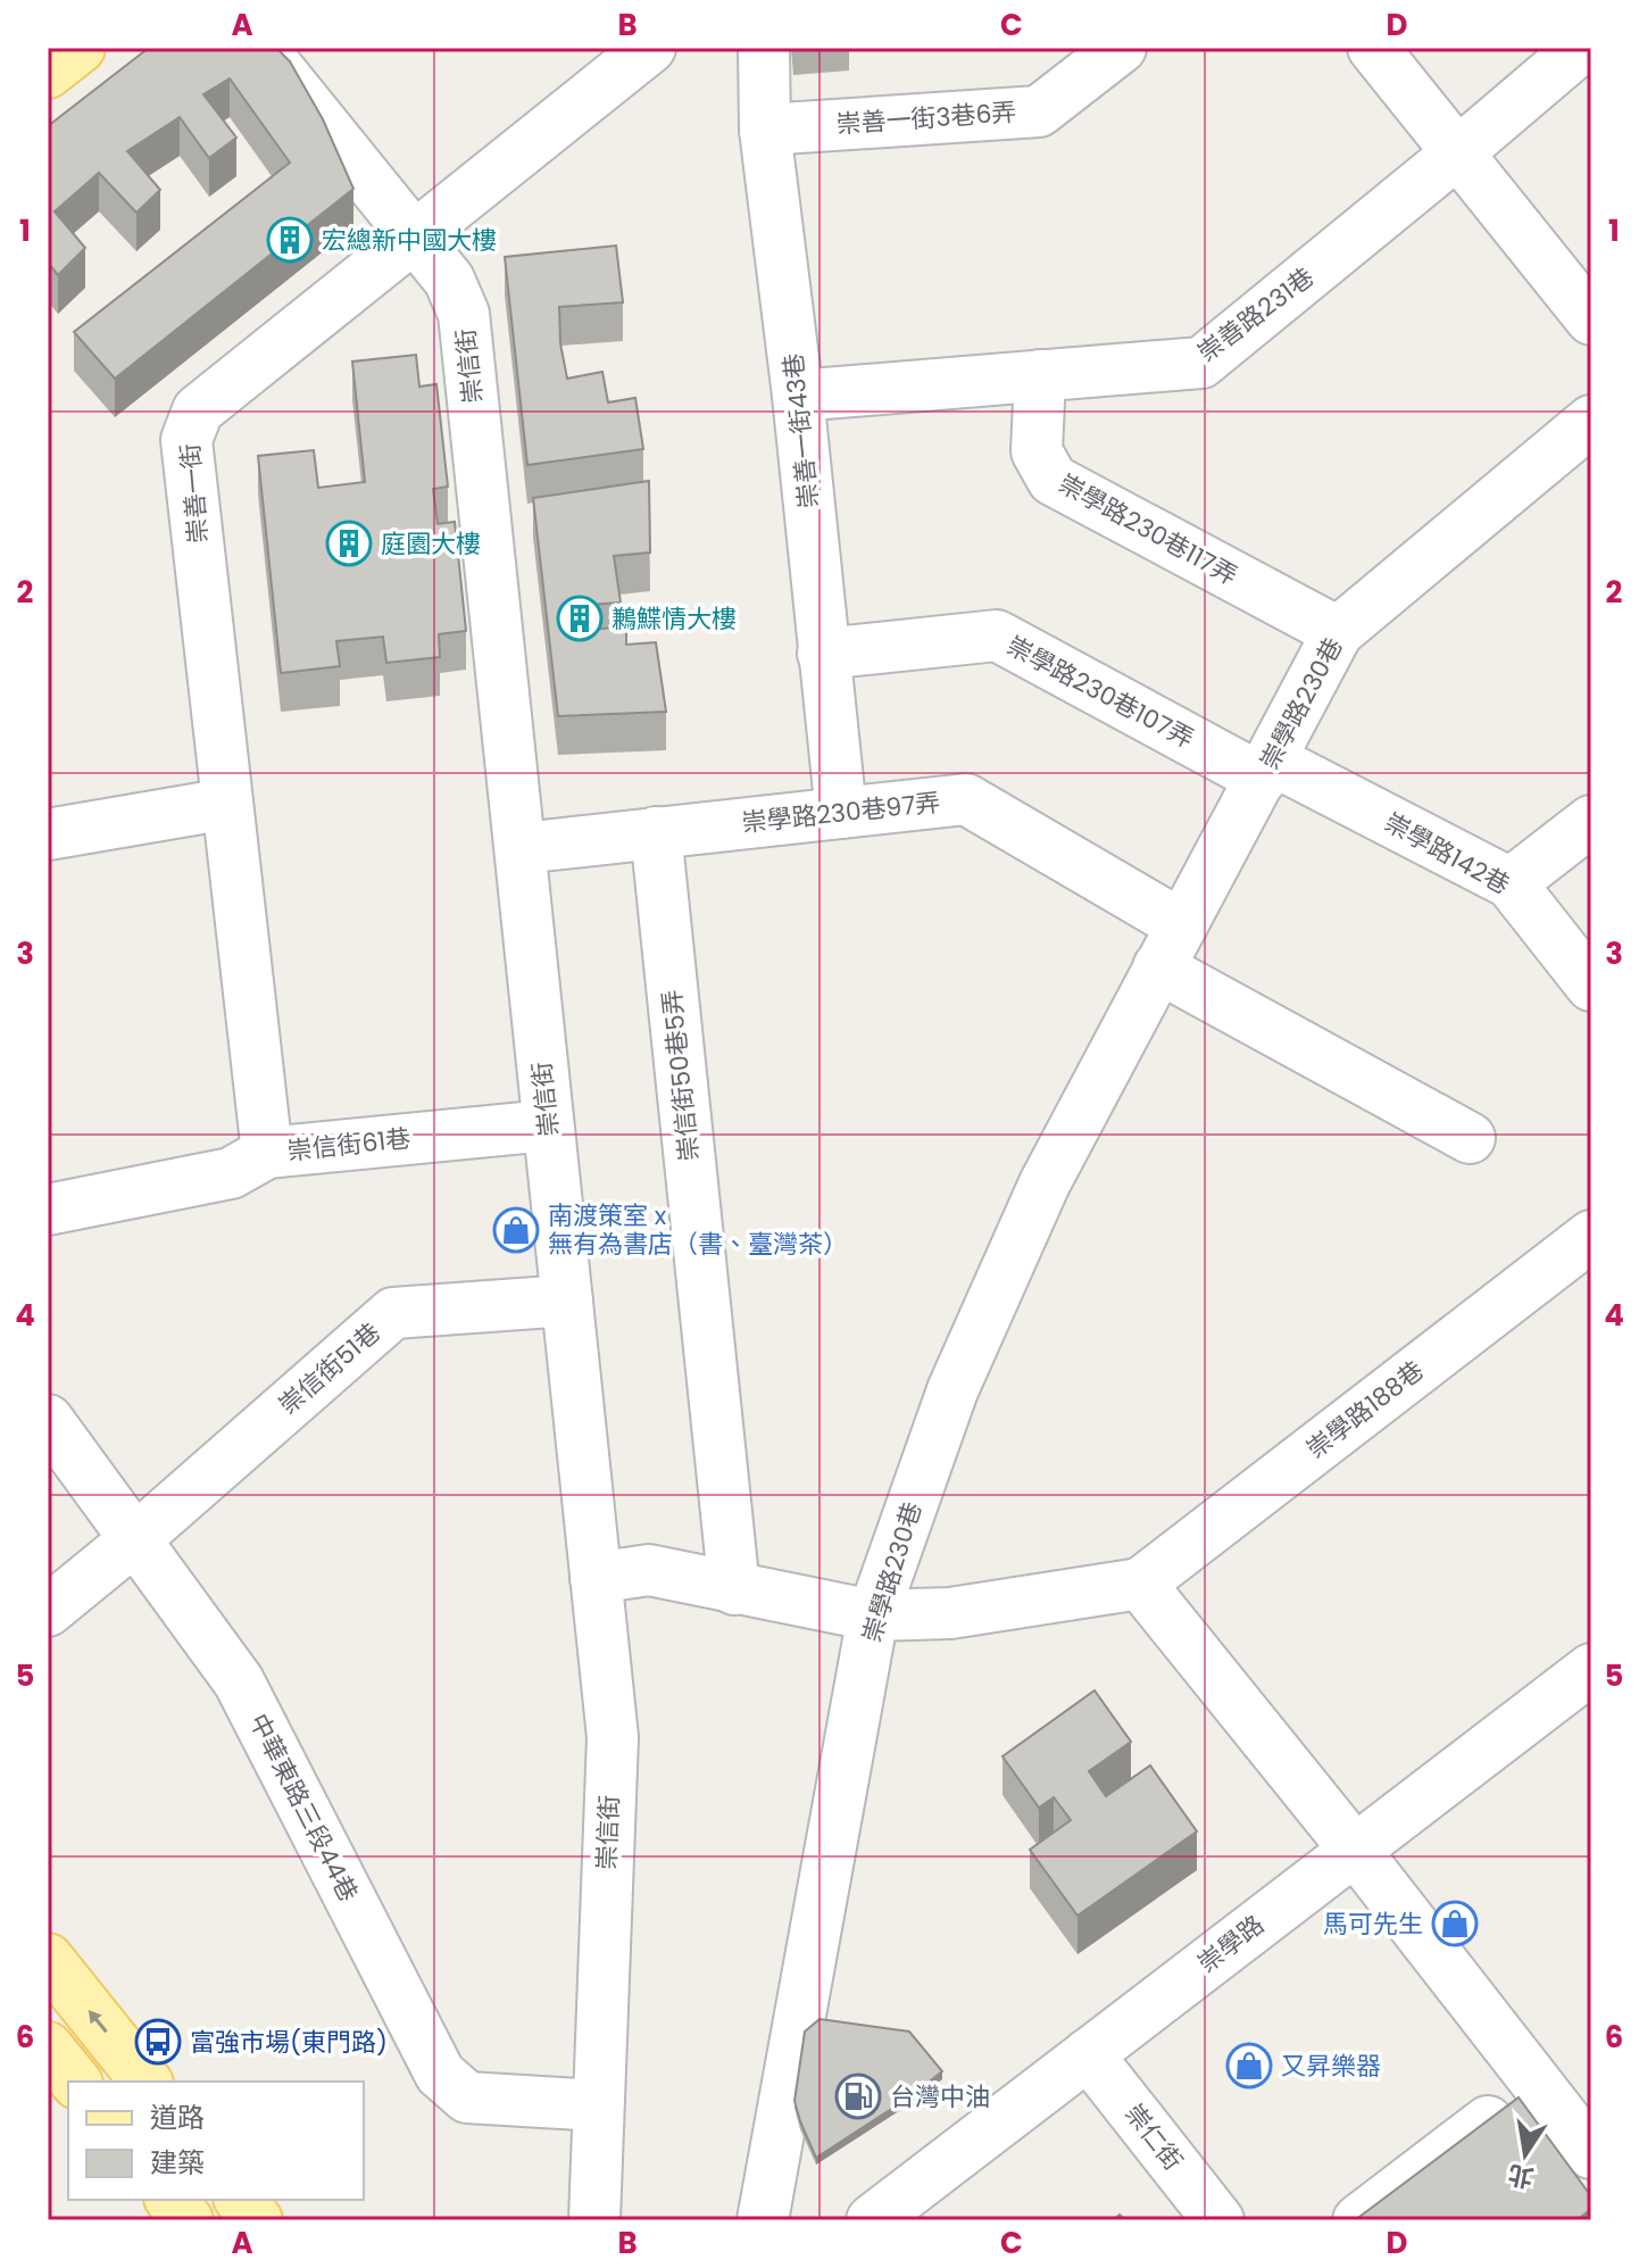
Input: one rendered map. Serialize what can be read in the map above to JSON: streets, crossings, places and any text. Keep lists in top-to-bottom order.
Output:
{
  "streets": {
    "street": [
      "崇善一街3巷6弄",
      "崇善路231巷",
      "崇信街",
      "崇善一街43巷",
      "崇善一街",
      "崇學路230巷117弄",
      "崇學路230巷107弄",
      "崇學路230巷",
      "崇學路230巷97弄",
      "崇學路142巷",
      "崇信街50巷5弄",
      "崇信街61巷",
      "崇信街51巷",
      "崇學路188巷",
      "中華東路三段44巷",
      "崇學路",
      "崇仁街"
    ]
  },
  "crossings": [
    ["崇善一街3巷6弄", "崇善一街43巷"],
    ["崇善路231巷", "崇善一街43巷"],
    ["崇善路231巷", "崇學路230巷117弄"],
    ["崇信街", "崇善一街"],
    ["崇信街", "崇學路230巷97弄"],
    ["崇信街", "崇信街61巷"],
    ["崇信街", "崇信街51巷"],
    ["崇信街", "崇學路188巷"],
    ["崇信街", "中華東路三段44巷"],
    ["崇善一街43巷", "崇學路230巷107弄"],
    ["崇善一街43巷", "崇學路230巷97弄"],
    ["崇善一街", "崇信街61巷"],
    ["崇學路230巷117弄", "崇學路230巷"],
    ["崇學路230巷107弄", "崇學路230巷"],
    ["崇學路230巷107弄", "崇學路142巷"],
    ["崇學路230巷", "崇學路230巷97弄"],
    ["崇學路230巷", "崇學路142巷"],
    ["崇學路230巷", "崇學路188巷"],
    ["崇學路230巷97弄", "崇信街50巷5弄"],
    ["崇信街50巷5弄", "崇學路188巷"],
    ["崇信街51巷", "中華東路三段44巷"],
    ["崇學路", "崇仁街"]
  ],
  "places": {
    "building": ["宏總新中國大樓", "庭園大樓", "鶼鰈情大樓"],
    "shop": ["南渡策室 x 無有為書店（書、臺灣茶）", "馬可先生", "又昇樂器"],
    "bus stop": ["富強市場(東門路)"],
    "fuel station": ["台灣中油"]
  },
  "legend": ["道路", "建築"],
  "north": "bottom",
  "grid": {
    "columns": [
      "A",
      "B",
      "C",
      "D"
    ],
    "rows": [
      "1",
      "2",
      "3",
      "4",
      "5",
      "6"
    ]
  }
}
